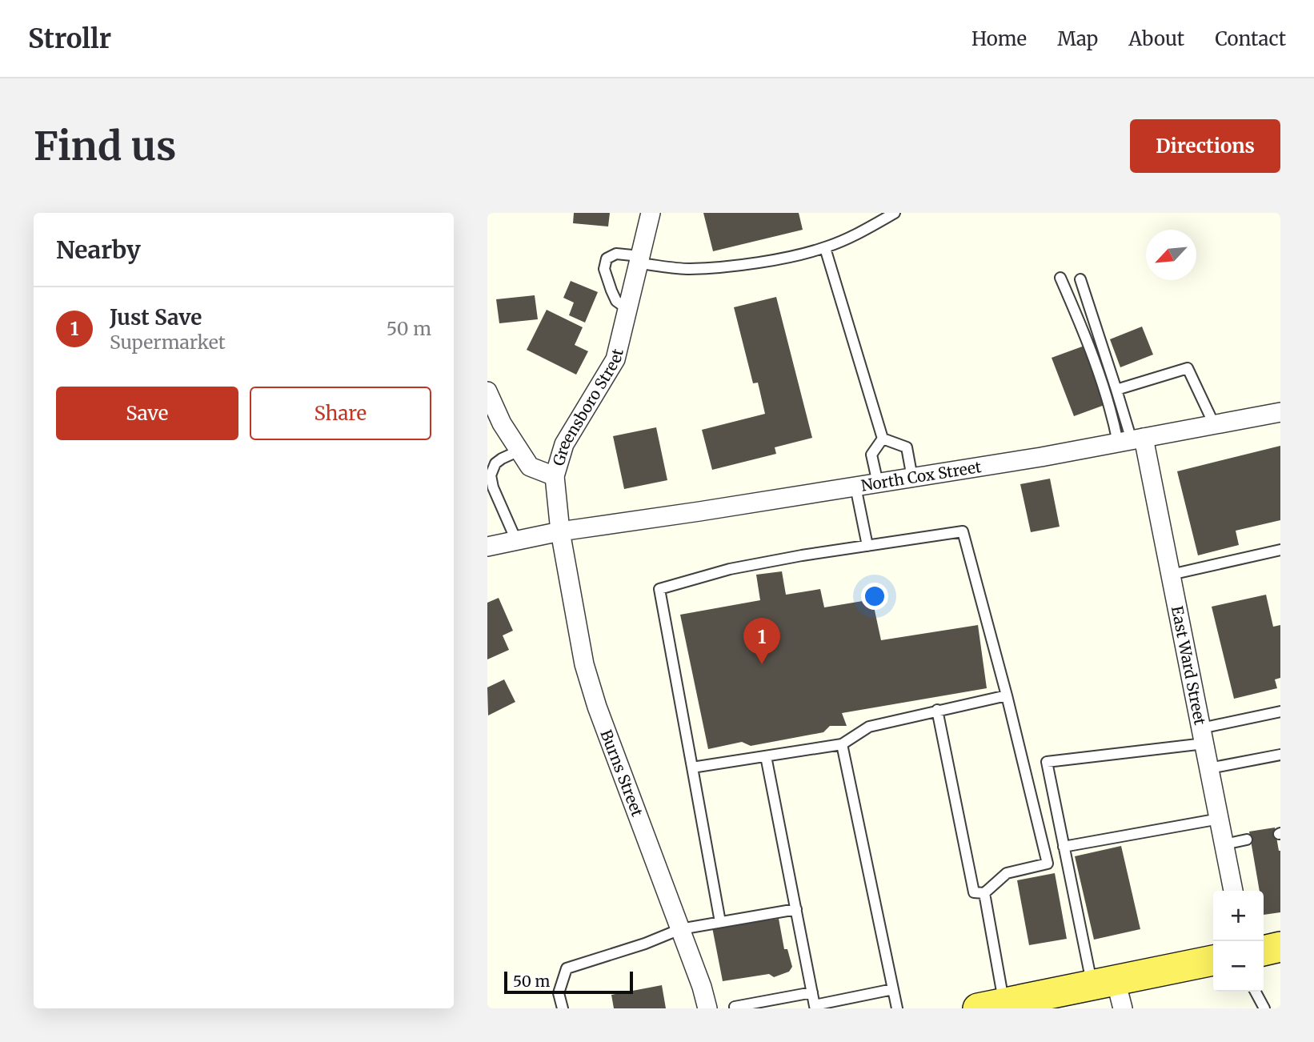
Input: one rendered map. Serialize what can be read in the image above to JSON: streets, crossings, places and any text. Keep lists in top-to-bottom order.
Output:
{
  "streets": {
    "street": [
      "Greensboro Street",
      "North Cox Street",
      "East Ward Street",
      "Burns Street"
    ]
  },
  "crossings": [
    ["Greensboro Street", "North Cox Street"],
    ["Greensboro Street", "Burns Street"],
    ["North Cox Street", "East Ward Street"],
    ["North Cox Street", "Burns Street"]
  ],
  "scale_bar": "50 m",
  "north": "bottom left",
  "page": {
    "header": "Strollr",
    "nav": [
      "Home",
      "Map",
      "About",
      "Contact"
    ],
    "buttons": [
      "Directions",
      ["Save", "Share"]
    ],
    "title": "Find us",
    "heading": "Nearby",
    "list": [
      {
        "mark": "1",
        "name": "Just Save",
        "note": "Supermarket",
        "value": "50 m"
      }
    ],
    "pins": "1",
    "map_buttons": ["+", "−"],
    "scale": "50 m"
  }
}
